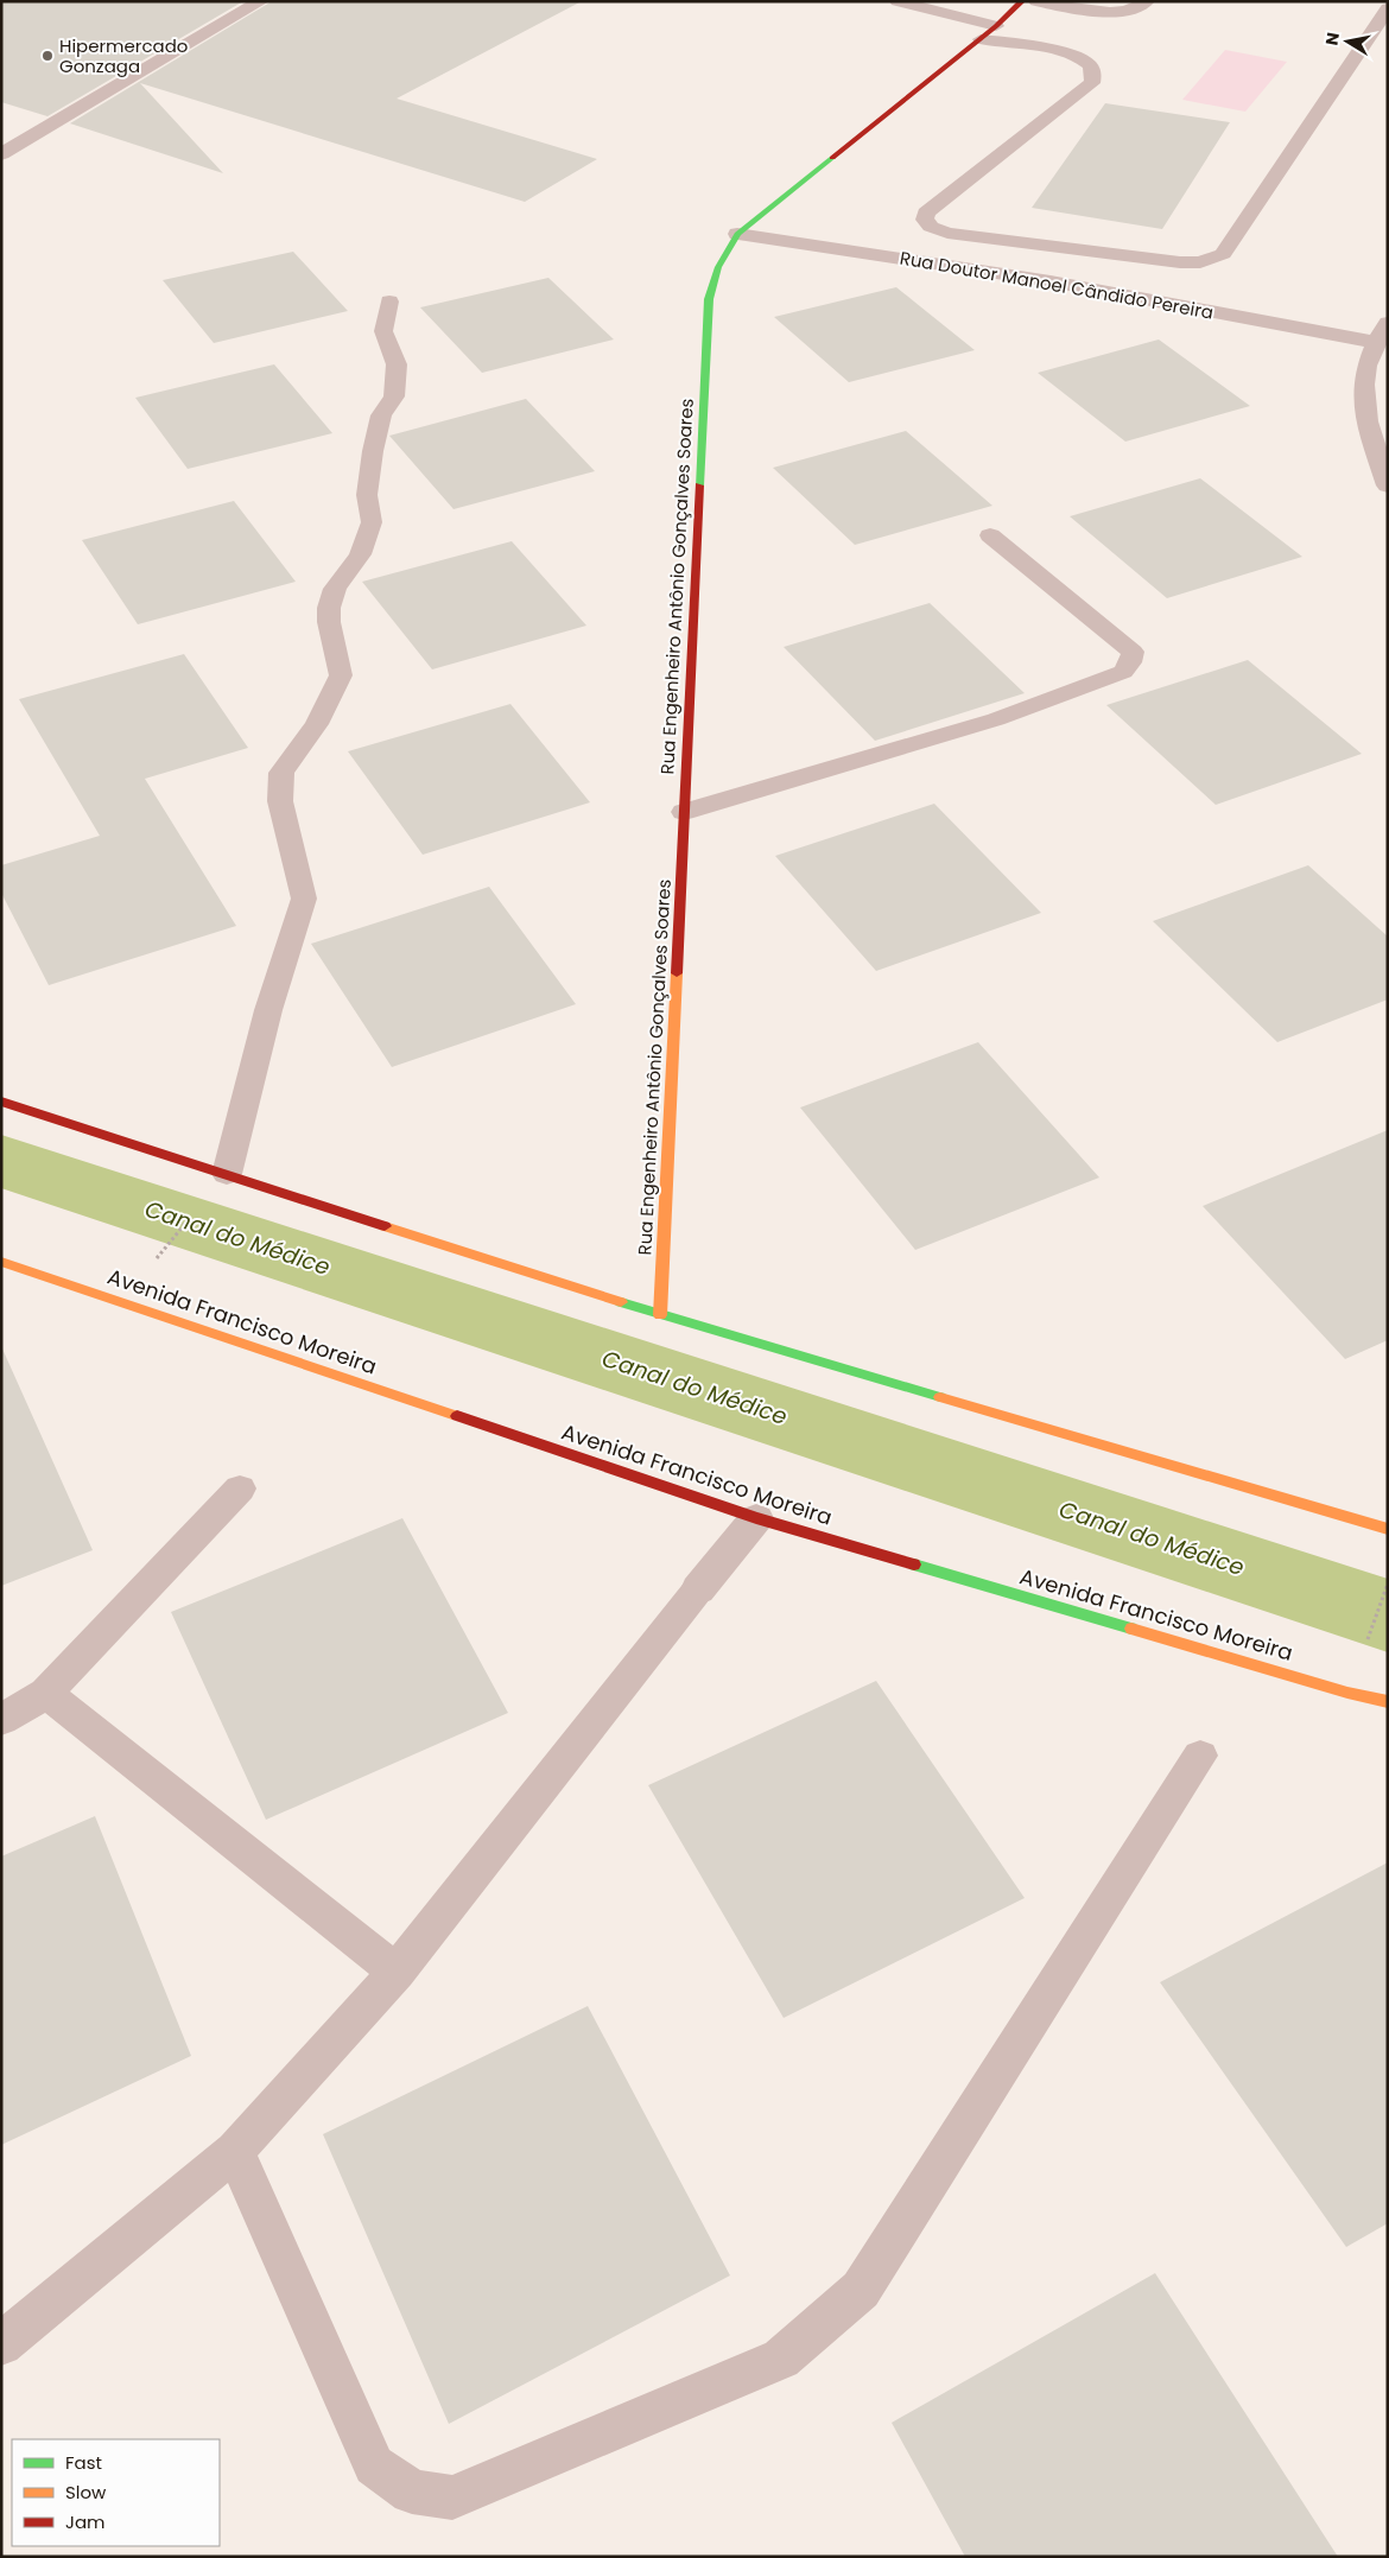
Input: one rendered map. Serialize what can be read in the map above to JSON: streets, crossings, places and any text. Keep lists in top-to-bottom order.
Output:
{
  "streets": {
    "street": ["Rua Doutor Manoel Cândido Pereira", "Rua Engenheiro Antônio Gonçalves Soares", "Avenida Francisco Moreira"]
  },
  "crossings": [
    ["Rua Doutor Manoel Cândido Pereira", "Rua Engenheiro Antônio Gonçalves Soares"]
  ],
  "water": ["Canal do Médice"],
  "places": ["Hipermercado Gonzaga"],
  "legend": ["Fast", "Slow", "Jam"],
  "north": "left"
}
